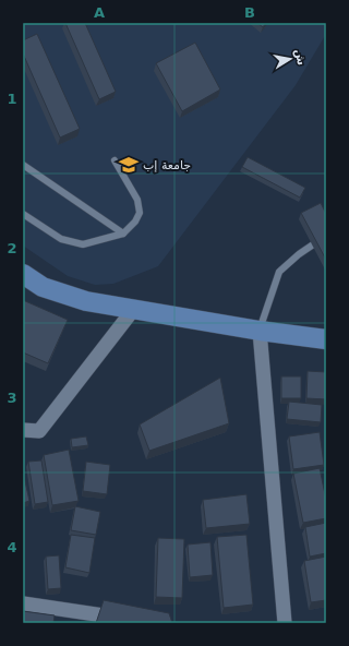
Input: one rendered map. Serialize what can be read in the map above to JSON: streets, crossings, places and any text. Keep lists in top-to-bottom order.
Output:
{
  "places": {
    "school or university": ["جامعة إب"]
  },
  "north": "right",
  "grid": {
    "columns": ["A", "B"],
    "rows": [
      "1",
      "2",
      "3",
      "4"
    ]
  }
}
